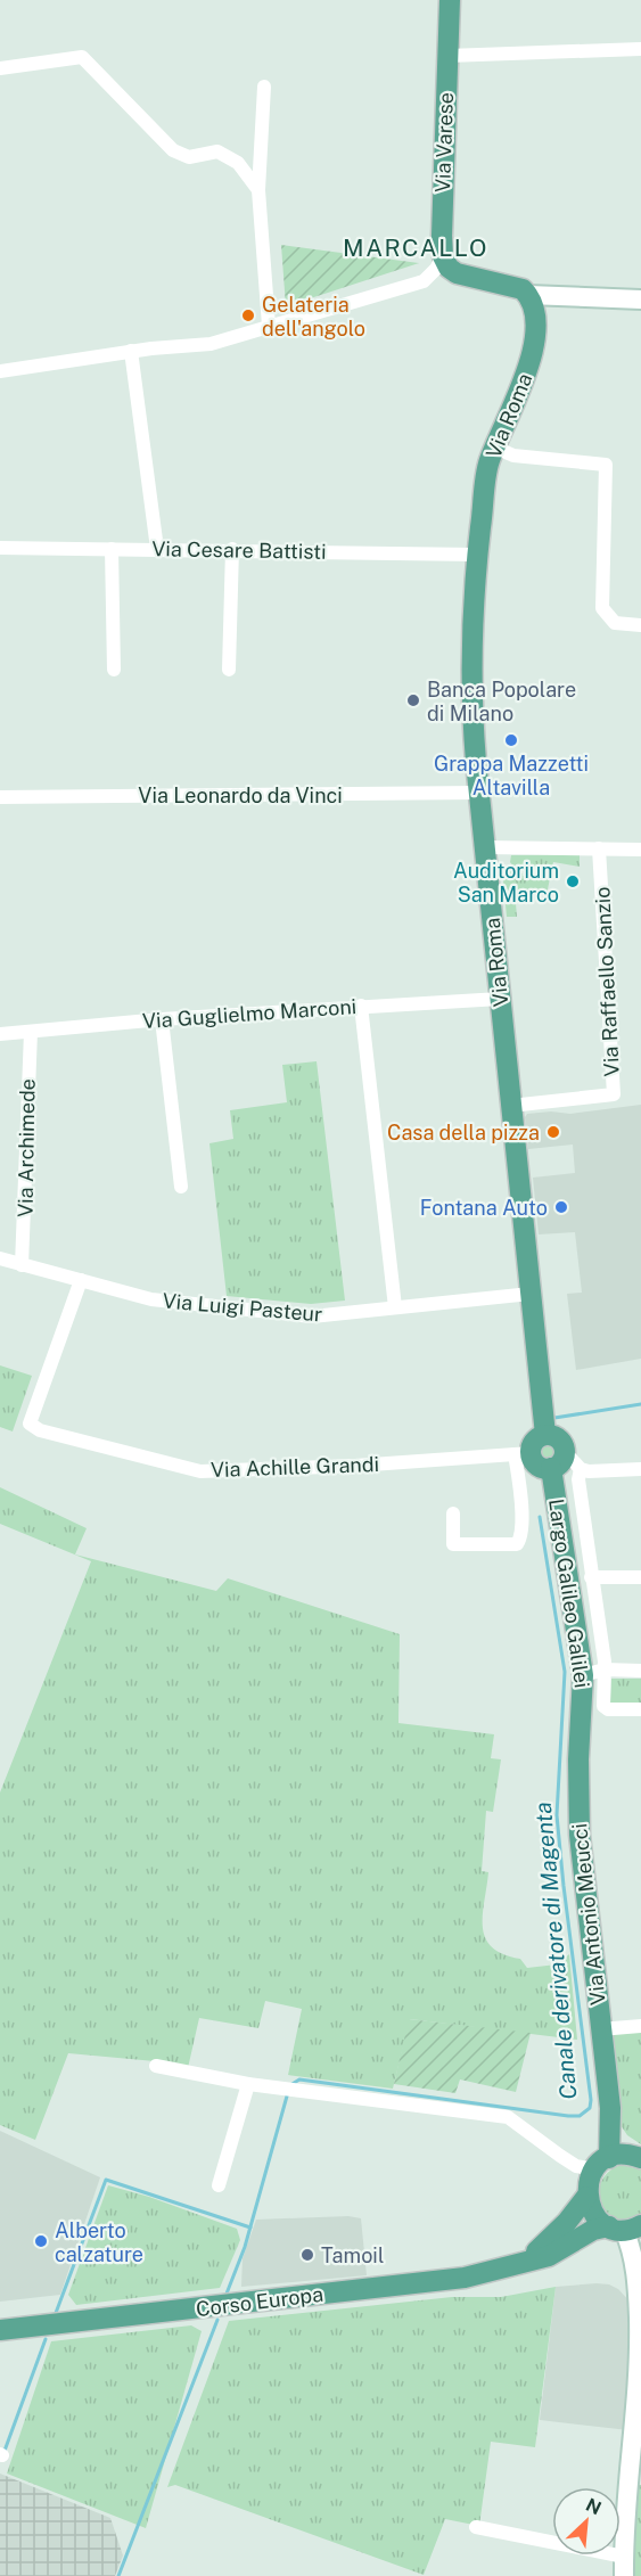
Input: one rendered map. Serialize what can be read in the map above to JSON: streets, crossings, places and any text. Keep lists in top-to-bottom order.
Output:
{
  "streets": {
    "main road": [
      "Via Varese",
      "Via Roma",
      "Largo Galileo Galilei",
      "Via Antonio Meucci",
      "Corso Europa"
    ],
    "street": [
      "Via Cesare Battisti",
      "Via Leonardo da Vinci",
      "Via Raffaello Sanzio",
      "Via Guglielmo Marconi",
      "Via Archimede",
      "Via Luigi Pasteur",
      "Via Achille Grandi"
    ]
  },
  "crossings": [
    ["Via Roma", "Via Cesare Battisti"],
    ["Via Roma", "Via Leonardo da Vinci"],
    ["Via Roma", "Via Raffaello Sanzio"],
    ["Via Roma", "Via Guglielmo Marconi"],
    ["Via Roma", "Via Luigi Pasteur"],
    ["Via Roma", "Via Achille Grandi"],
    ["Via Roma", "Largo Galileo Galilei"],
    ["Via Guglielmo Marconi", "Via Archimede"],
    ["Via Archimede", "Via Luigi Pasteur"],
    ["Via Luigi Pasteur", "Via Achille Grandi"],
    ["Via Achille Grandi", "Largo Galileo Galilei"],
    ["Largo Galileo Galilei", "Via Antonio Meucci"],
    ["Via Antonio Meucci", "Corso Europa"]
  ],
  "districts": ["MARCALLO"],
  "water": ["Canale derivatore di Magenta"],
  "places": [
    "Gelateria dell'angolo",
    "Banca Popolare di Milano",
    "Grappa Mazzetti Altavilla",
    "Auditorium San Marco",
    "Casa della pizza",
    "Fontana Auto",
    "Alberto calzature",
    "Tamoil"
  ],
  "north": "top right"
}
